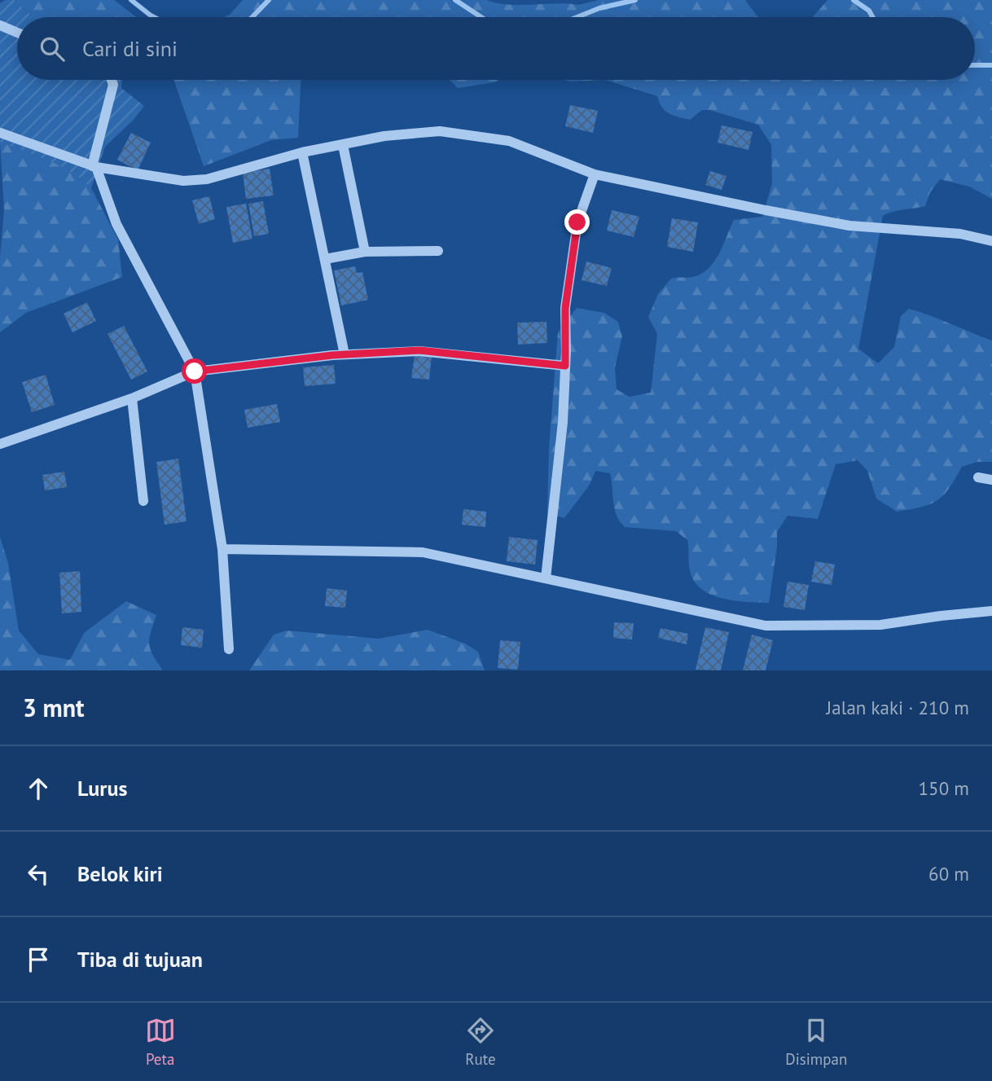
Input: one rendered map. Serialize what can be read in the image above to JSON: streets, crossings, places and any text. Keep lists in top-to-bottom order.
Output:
{
  "page": {
    "search": "Cari di sini",
    "heading": ["3 mnt", "Jalan kaki · 210 m"],
    "list": [
      ["Lurus", "150 m"],
      ["Belok kiri", "60 m"],
      "Tiba di tujuan"
    ],
    "nav": ["Peta", "Rute", "Disimpan"]
  }
}
